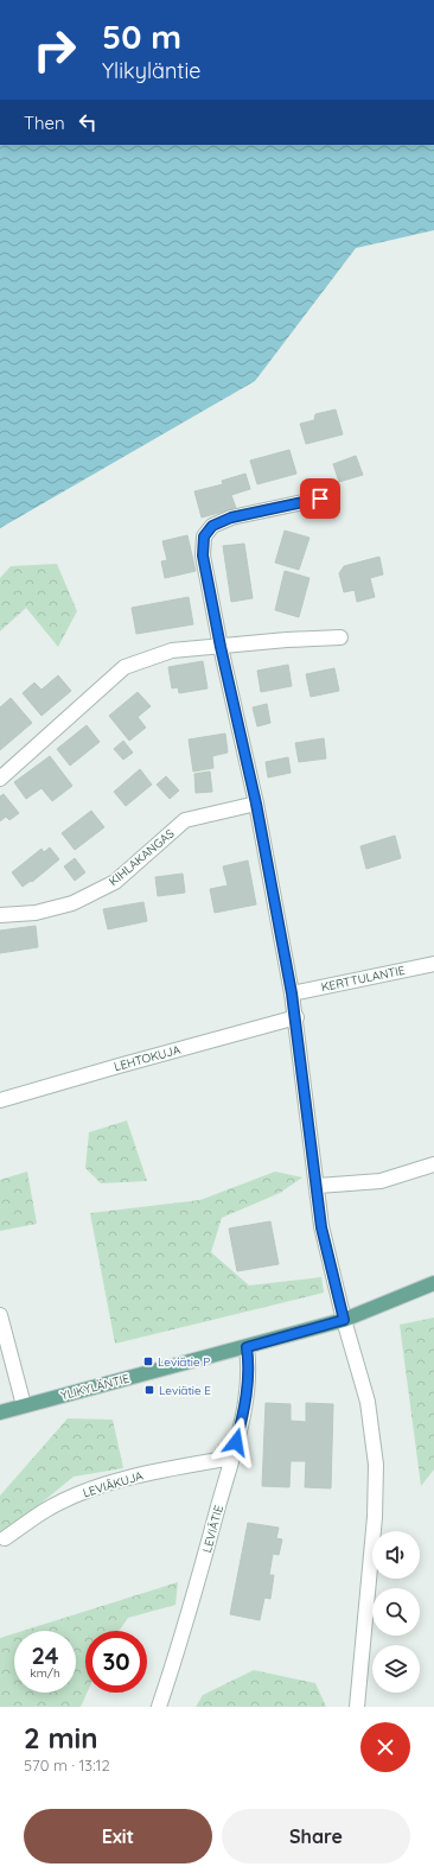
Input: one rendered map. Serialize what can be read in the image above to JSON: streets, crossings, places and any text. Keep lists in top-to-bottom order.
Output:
{
  "streets": {
    "main road": ["YLIKYLÄNTIE"],
    "street": [
      "KIHLAKANGAS",
      "KERTTULANTIE",
      "LEHTOKUJA",
      "LEVIÄKUJA",
      "LEVIÄTIE"
    ]
  },
  "crossings": [
    ["YLIKYLÄNTIE", "LEVIÄTIE"],
    ["LEVIÄKUJA", "LEVIÄTIE"]
  ],
  "places": {
    "transit": ["Leviätie P", "Leviätie E"]
  },
  "page": {
    "turn": ["50 m", "Ylikyläntie"],
    "then": "Then",
    "speed": "24 km/h",
    "limit": "30",
    "heading": ["2 min", "570 m · 13:12"],
    "buttons": ["Exit", "Share"]
  }
}
